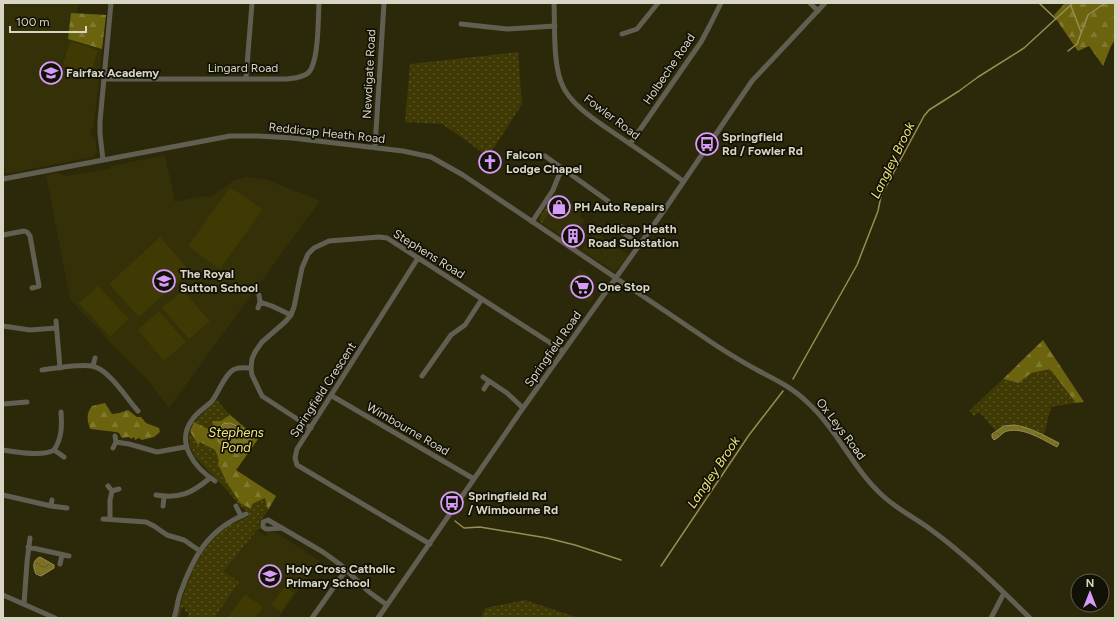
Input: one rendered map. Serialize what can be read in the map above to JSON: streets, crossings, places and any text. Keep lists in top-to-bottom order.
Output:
{
  "streets": {
    "street": [
      "Lingard Road",
      "Holbeche Road",
      "Newdigate Road",
      "Fowler Road",
      "Reddicap Heath Road",
      "Stephens Road",
      "Springfield Road",
      "Springfield Crescent",
      "Wimbourne Road",
      "Ox Leys Road"
    ]
  },
  "crossings": [
    ["Holbeche Road", "Fowler Road"],
    ["Newdigate Road", "Reddicap Heath Road"],
    ["Fowler Road", "Springfield Road"],
    ["Reddicap Heath Road", "Springfield Road"],
    ["Reddicap Heath Road", "Ox Leys Road"],
    ["Stephens Road", "Springfield Road"],
    ["Stephens Road", "Springfield Crescent"],
    ["Springfield Road", "Springfield Crescent"],
    ["Springfield Road", "Wimbourne Road"],
    ["Springfield Road", "Ox Leys Road"],
    ["Springfield Crescent", "Wimbourne Road"]
  ],
  "water": ["Langley Brook", "Stephens Pond"],
  "places": {
    "school or university": ["Fairfax Academy", "The Royal Sutton School", "Holy Cross Catholic Primary School"],
    "bus stop": ["Springfield Rd / Fowler Rd", "Springfield Rd / Wimbourne Rd"],
    "church": ["Falcon Lodge Chapel"],
    "shop": ["PH Auto Repairs"],
    "building": ["Reddicap Heath Road Substation"],
    "supermarket": ["One Stop"]
  },
  "scale_bar": "100 m",
  "north": "top"
}
